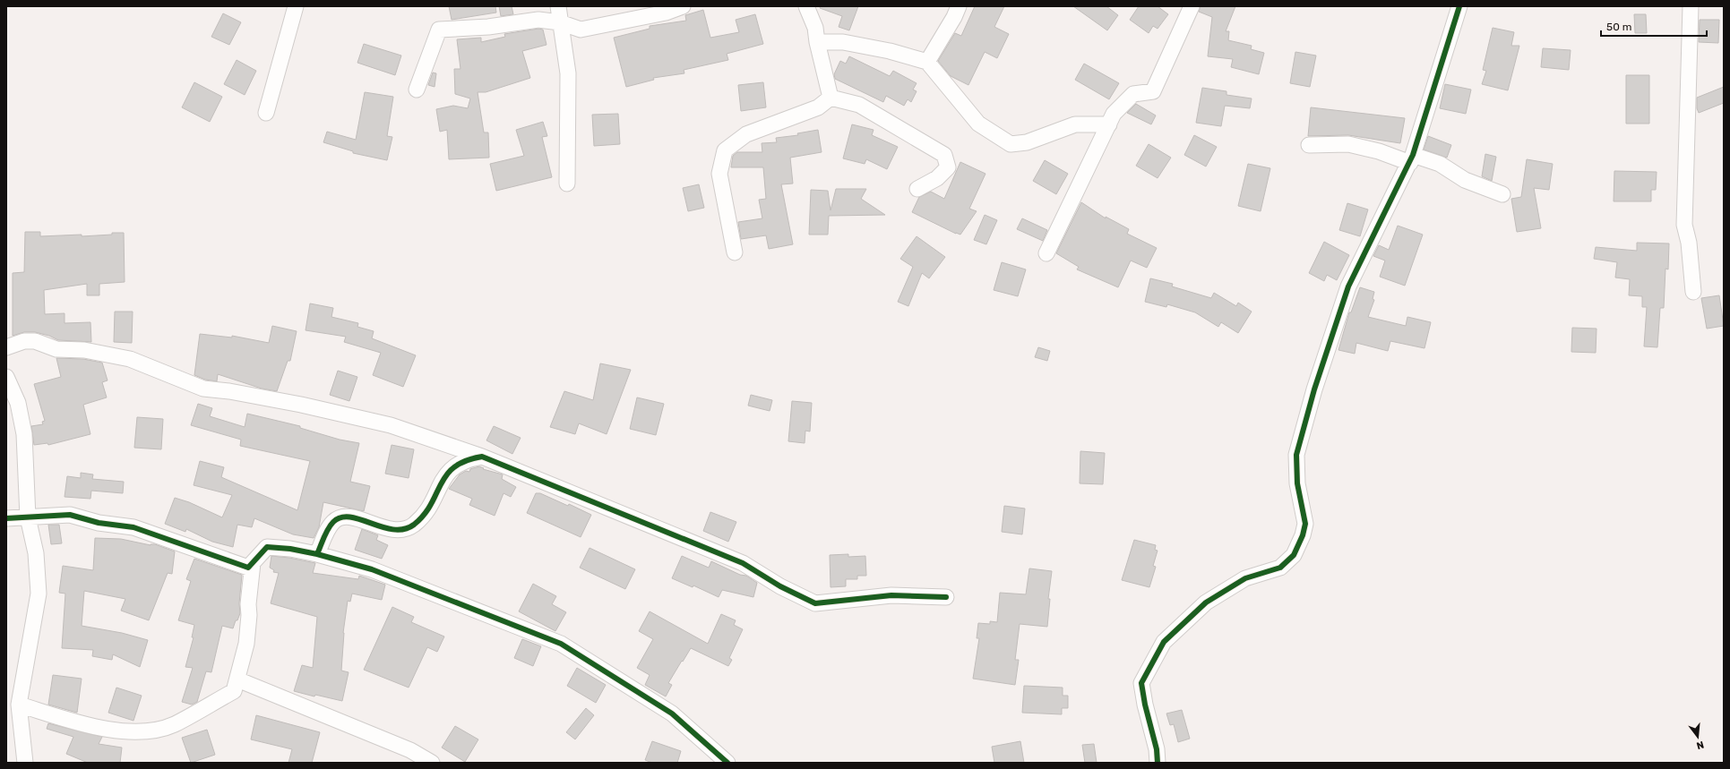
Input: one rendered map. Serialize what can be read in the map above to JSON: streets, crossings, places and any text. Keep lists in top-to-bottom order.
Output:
{
  "scale_bar": "50 m",
  "north": "bottom"
}
